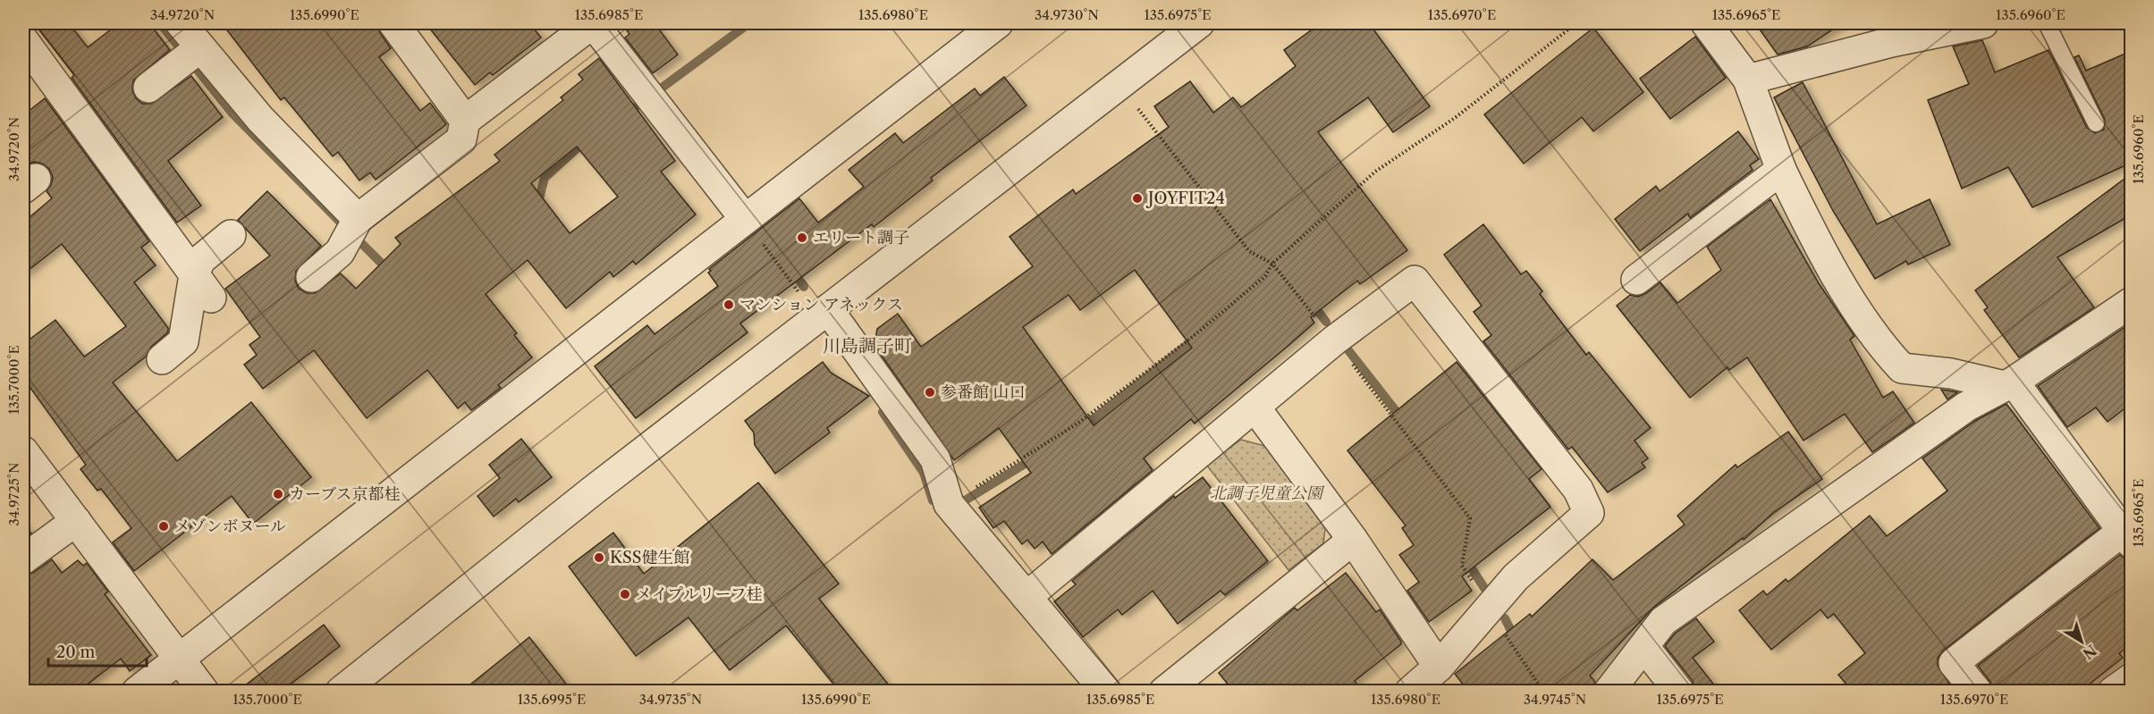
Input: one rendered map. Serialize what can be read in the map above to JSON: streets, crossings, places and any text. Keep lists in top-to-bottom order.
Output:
{
  "districts": ["川島調子町"],
  "parks": ["北調子児童公園"],
  "places": [
    "JOYFIT24",
    "エリート調子",
    "マンション アネックス",
    "参番館 山口",
    "カーブス京都桂",
    "メゾンボヌール",
    "KSS健生館",
    "メイプルリーフ桂"
  ],
  "scale_bar": "20 m",
  "north": "bottom right",
  "coordinates": [
    "34.9720°N",
    "135.6990°E",
    "135.6985°E",
    "135.6980°E",
    "34.9730°N",
    "135.6975°E",
    "135.6970°E",
    "135.6965°E",
    "135.6960°E",
    "135.7000°E",
    "34.9725°N",
    "135.6995°E",
    "34.9735°N",
    "34.9745°N"
  ]
}
